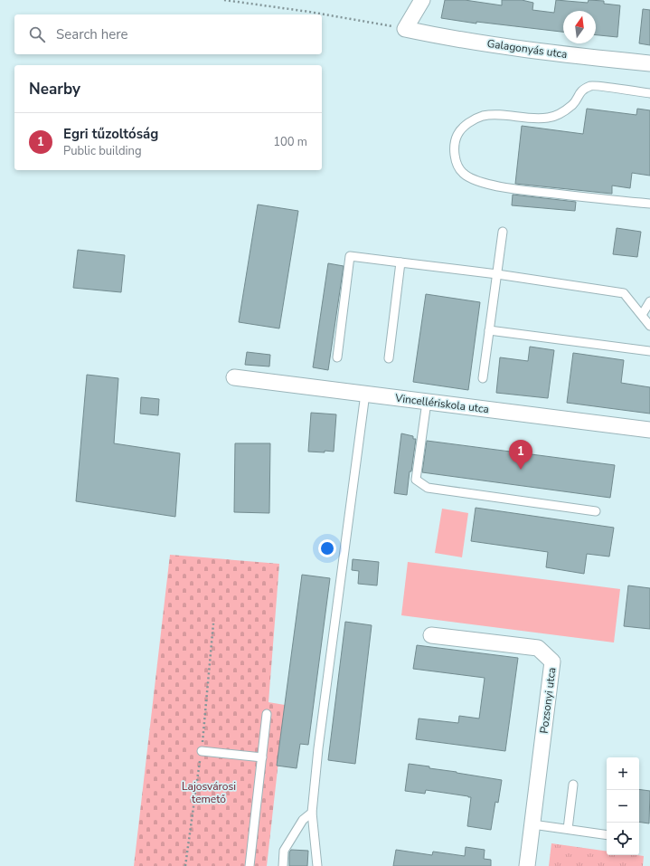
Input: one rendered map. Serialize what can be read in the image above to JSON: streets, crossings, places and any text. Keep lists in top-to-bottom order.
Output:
{
  "streets": {
    "street": ["Galagonyás utca", "Vincellériskola utca", "Pozsonyi utca"]
  },
  "parks": ["Lajosvárosi temető"],
  "north": "top",
  "page": {
    "search": "Search here",
    "heading": "Nearby",
    "list": [
      {
        "mark": "1",
        "name": "Egri tűzoltóság",
        "note": "Public building",
        "value": "100 m"
      }
    ],
    "pins": "1",
    "map_buttons": ["+", "−"]
  }
}
